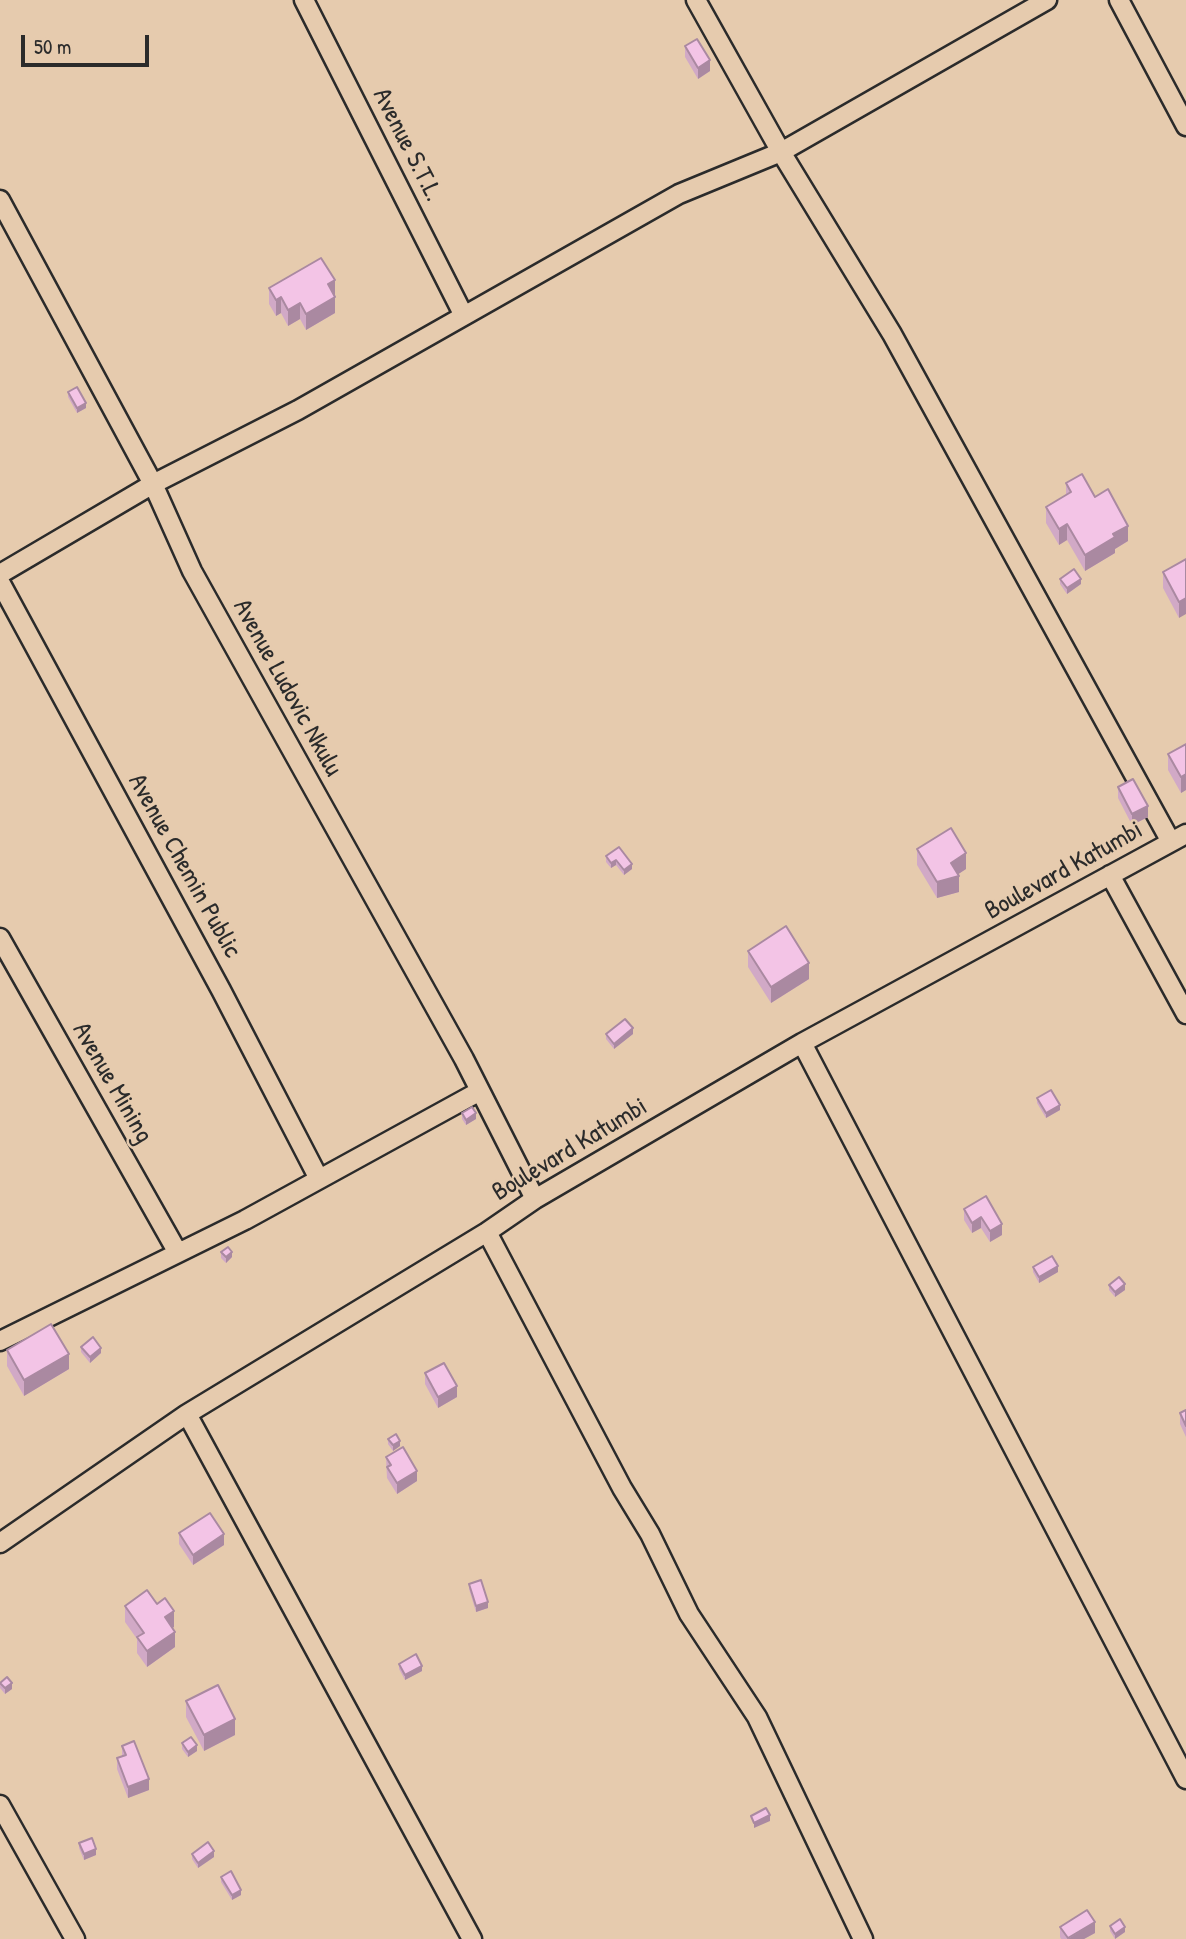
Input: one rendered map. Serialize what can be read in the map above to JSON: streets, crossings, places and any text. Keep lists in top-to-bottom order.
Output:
{
  "streets": {
    "street": [
      "Avenue S.T.L.",
      "Avenue Ludovic Nkulu",
      "Avenue Chemin Public",
      "Boulevard Katumbi",
      "Avenue Mining"
    ]
  },
  "crossings": [
    ["Avenue Ludovic Nkulu", "Boulevard Katumbi"]
  ],
  "scale_bar": "50 m"
}
